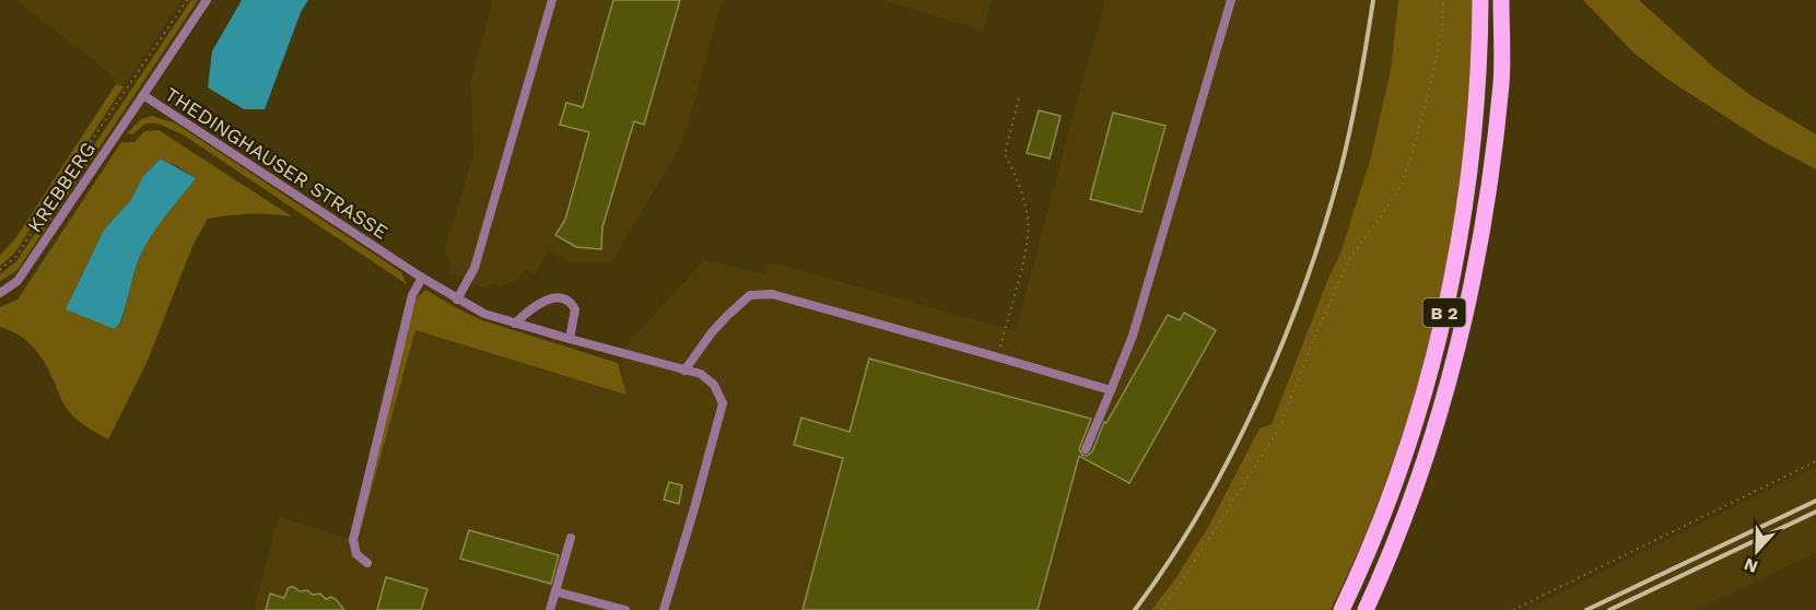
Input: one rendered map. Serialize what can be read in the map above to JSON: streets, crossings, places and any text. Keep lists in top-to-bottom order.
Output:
{
  "streets": {
    "main road": ["B 2"],
    "lane": ["THEDINGHAUSER STRASSE", "KREBBERG"]
  },
  "crossings": [
    ["THEDINGHAUSER STRASSE", "KREBBERG"]
  ],
  "north": "bottom"
}
